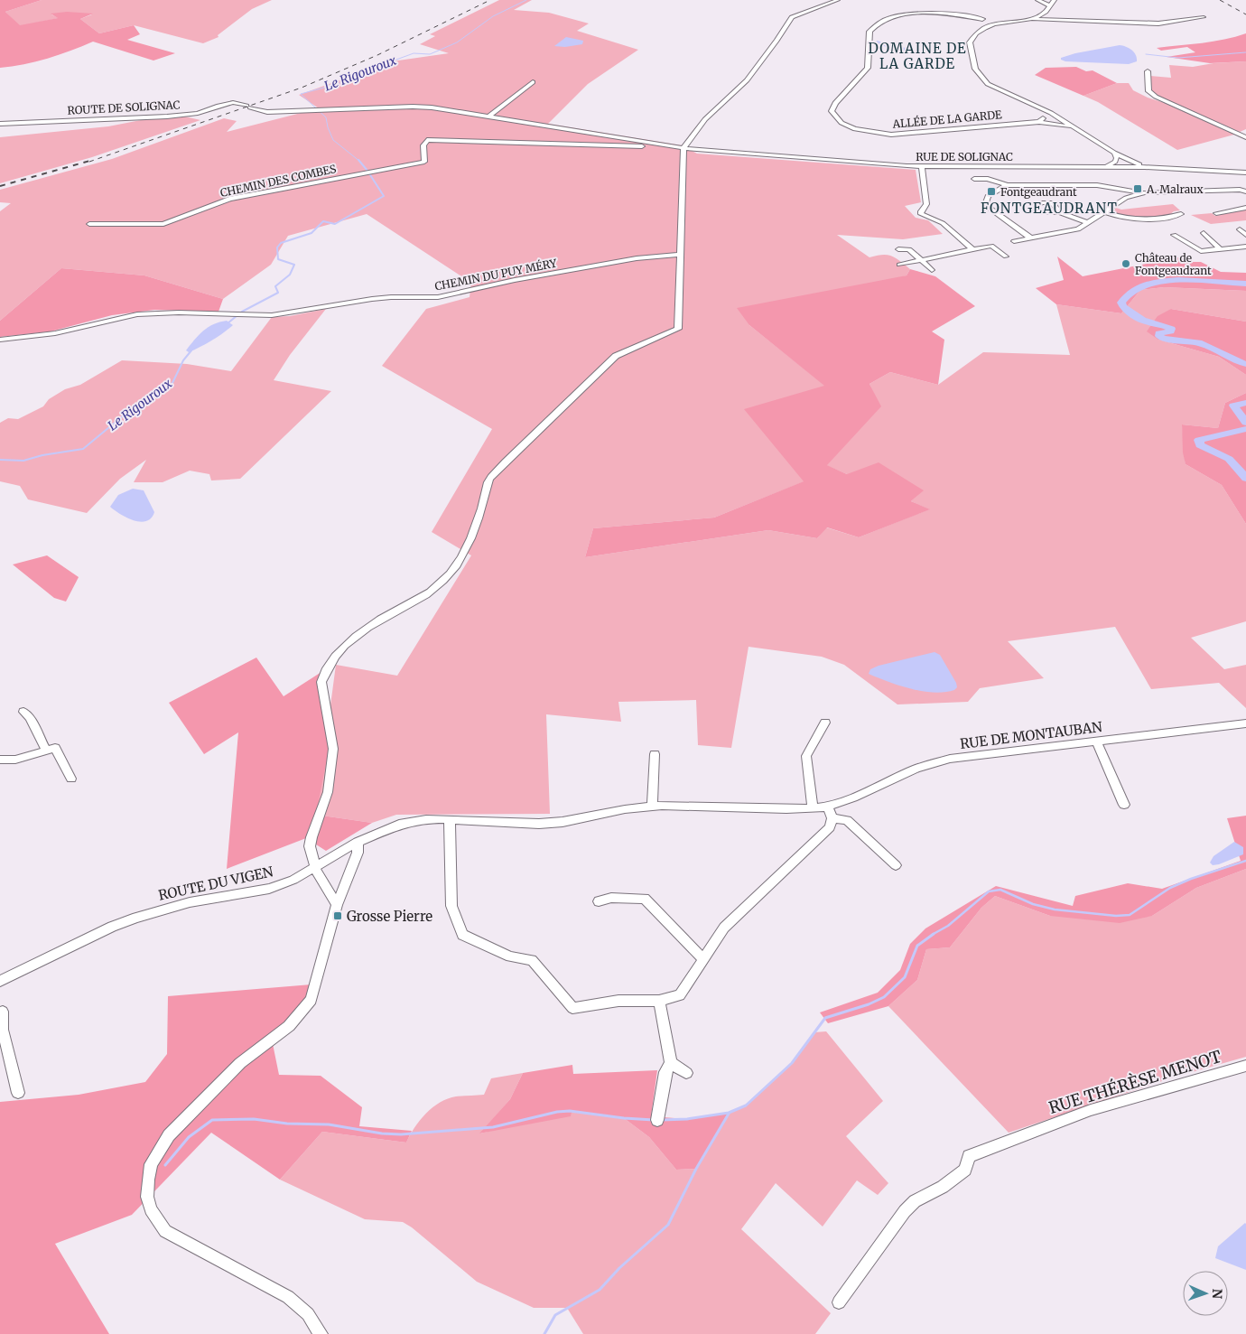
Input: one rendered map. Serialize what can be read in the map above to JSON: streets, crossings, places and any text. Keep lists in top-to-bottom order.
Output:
{
  "streets": {
    "street": [
      "ROUTE DE SOLIGNAC",
      "ALLÉE DE LA GARDE",
      "RUE DE SOLIGNAC",
      "CHEMIN DES COMBES",
      "CHEMIN DU PUY MÉRY",
      "RUE DE MONTAUBAN",
      "ROUTE DU VIGEN",
      "RUE THÉRÈSE MENOT"
    ]
  },
  "crossings": [
    ["ROUTE DE SOLIGNAC", "RUE DE SOLIGNAC"],
    ["ROUTE DE SOLIGNAC", "CHEMIN DES COMBES"],
    ["ALLÉE DE LA GARDE", "RUE DE SOLIGNAC"],
    ["RUE DE SOLIGNAC", "CHEMIN DES COMBES"],
    ["RUE DE MONTAUBAN", "ROUTE DU VIGEN"]
  ],
  "districts": ["DOMAINE DE LA GARDE", "FONTGEAUDRANT"],
  "water": ["Le Rigouroux"],
  "places": {
    "transit": ["A. Malraux", "Fontgeaudrant", "Grosse Pierre"],
    "other": ["Château de Fontgeaudrant"]
  },
  "north": "right"
}
